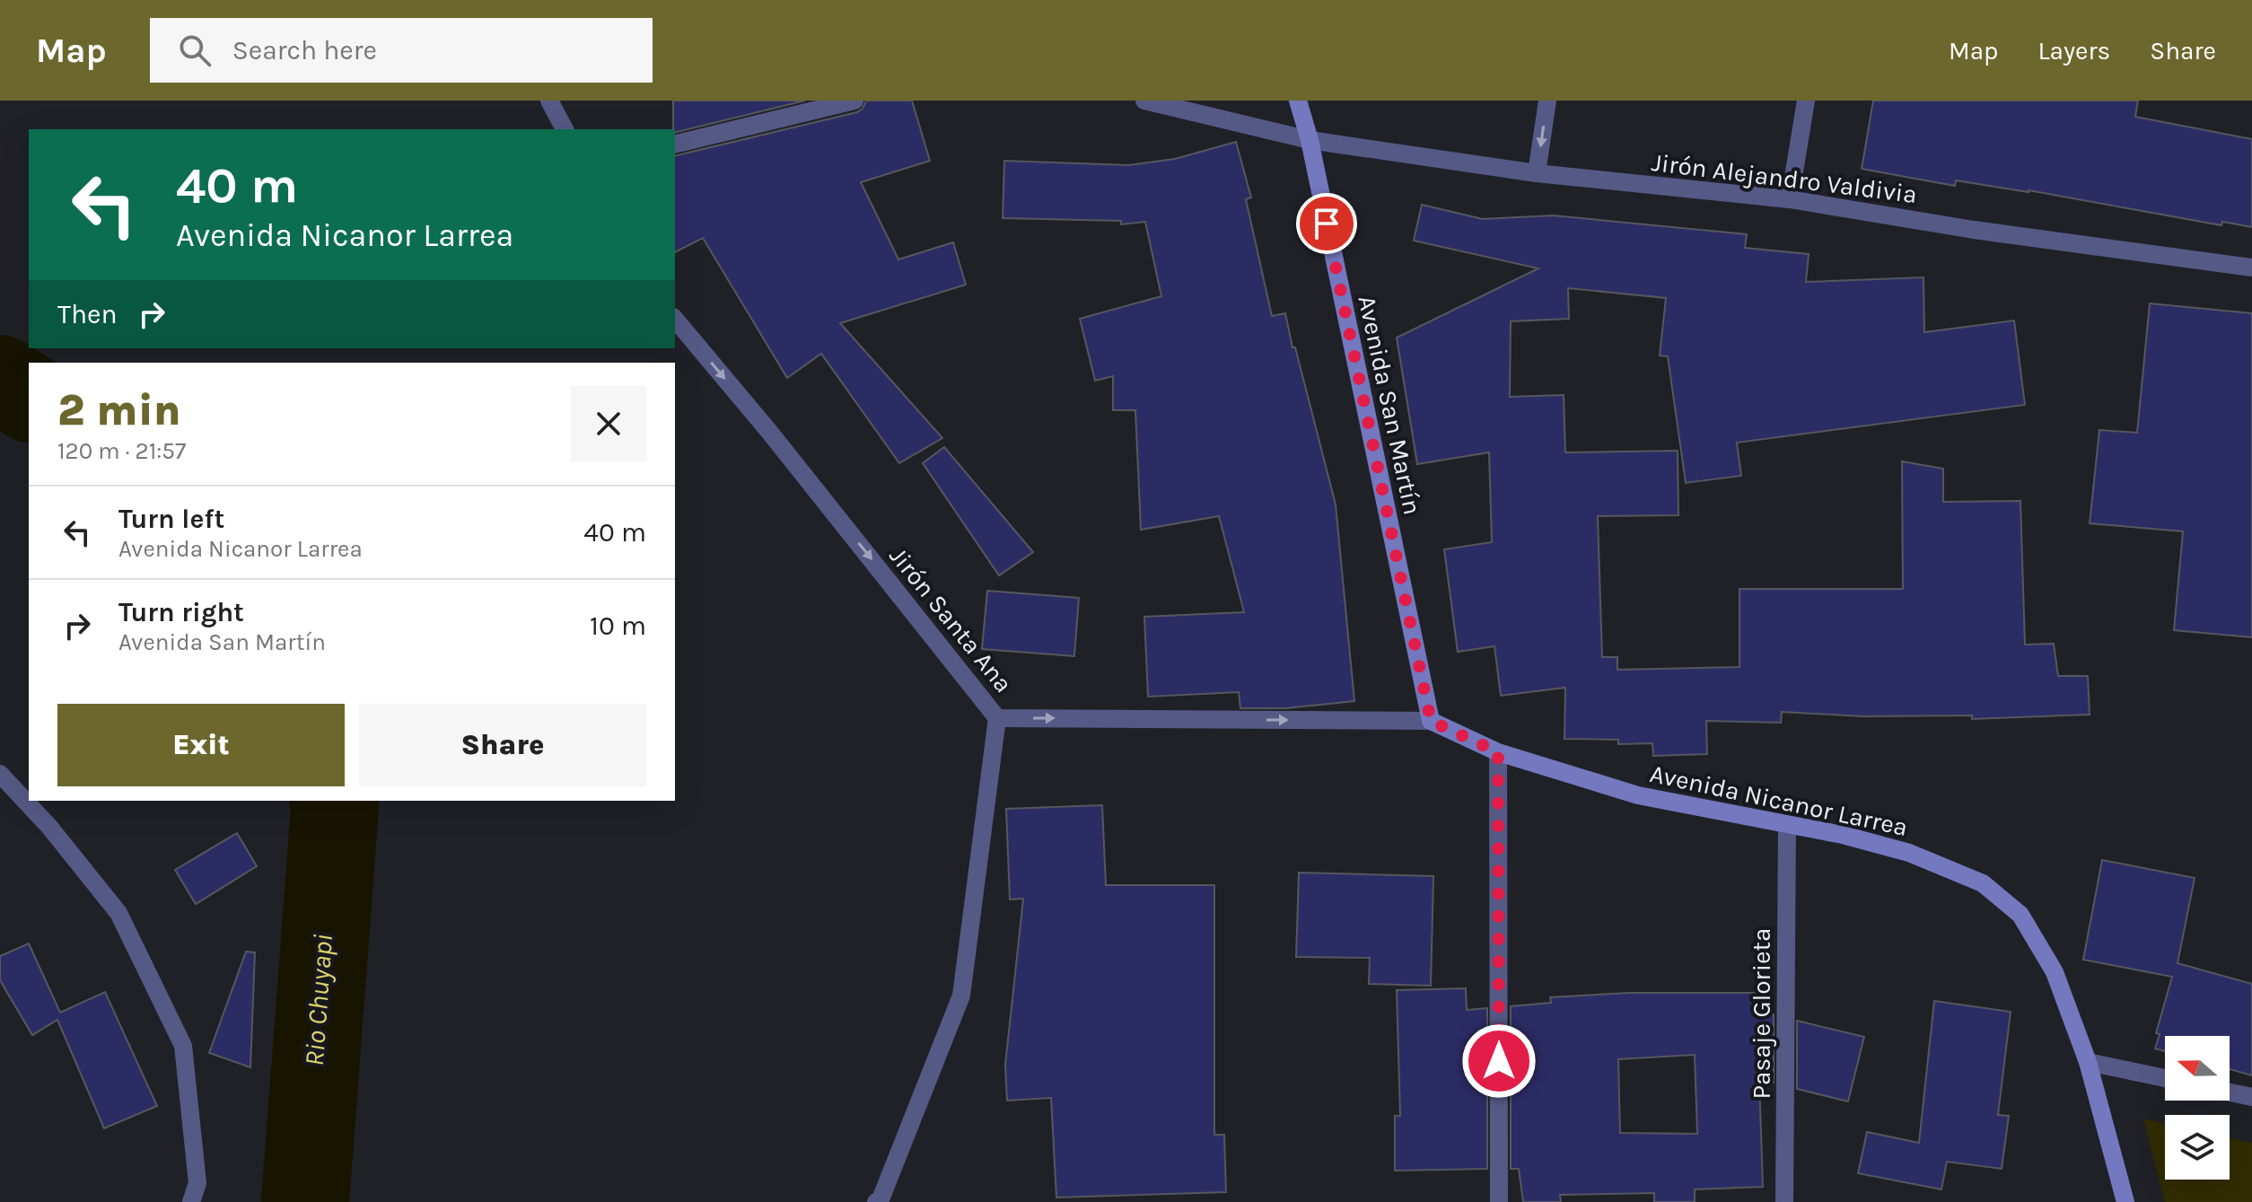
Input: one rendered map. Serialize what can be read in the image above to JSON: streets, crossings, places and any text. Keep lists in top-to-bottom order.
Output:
{
  "streets": {
    "main road": ["Avenida San Martín", "Avenida Nicanor Larrea"],
    "street": ["Jirón Alejandro Valdivia", "Jirón Santa Ana", "Pasaje Glorieta"]
  },
  "crossings": [
    ["Jirón Alejandro Valdivia", "Avenida San Martín"],
    ["Avenida San Martín", "Jirón Santa Ana"],
    ["Avenida San Martín", "Avenida Nicanor Larrea"],
    ["Jirón Santa Ana", "Avenida Nicanor Larrea"],
    ["Avenida Nicanor Larrea", "Pasaje Glorieta"]
  ],
  "one_way": ["Jirón Santa Ana"],
  "water": ["Rio Chuyapi"],
  "north": "left",
  "page": {
    "header": "Map",
    "search": "Search here",
    "nav": ["Map", "Layers", "Share"],
    "turn": ["40 m", "Avenida Nicanor Larrea"],
    "then": "Then",
    "heading": ["2 min", "120 m · 21:57"],
    "list": [
      {
        "name": "Turn left",
        "note": "Avenida Nicanor Larrea",
        "value": "40 m"
      },
      {
        "name": "Turn right",
        "note": "Avenida San Martín",
        "value": "10 m"
      }
    ],
    "buttons": ["Exit", "Share"]
  }
}
